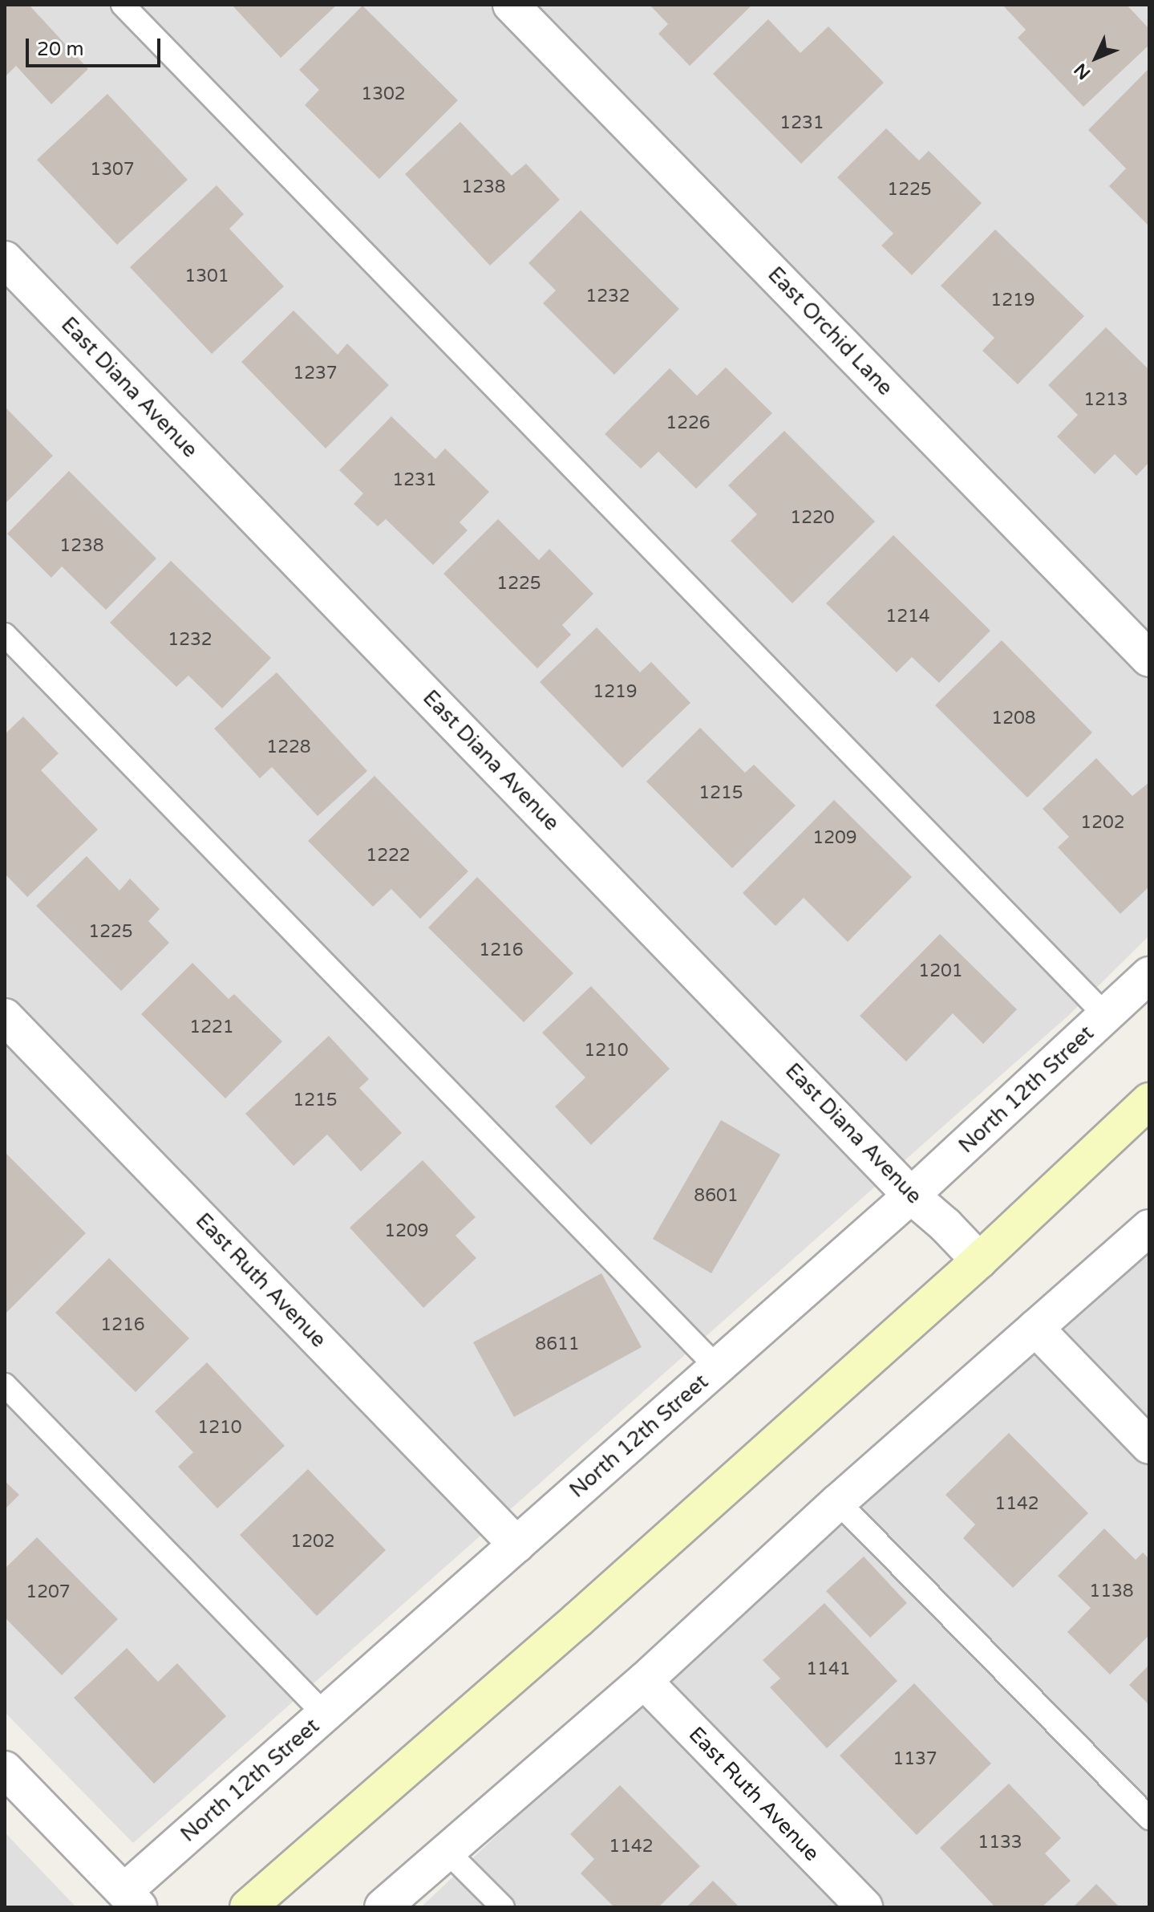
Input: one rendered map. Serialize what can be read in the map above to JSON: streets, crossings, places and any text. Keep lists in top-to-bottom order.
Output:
{
  "streets": {
    "street": [
      "East Orchid Lane",
      "East Diana Avenue",
      "North 12th Street",
      "East Ruth Avenue"
    ]
  },
  "crossings": [
    ["East Diana Avenue", "North 12th Street"],
    ["North 12th Street", "East Ruth Avenue"]
  ],
  "house_numbers": [
    "1302",
    "1231",
    "1307",
    "1238",
    "1225",
    "1301",
    "1232",
    "1219",
    "1237",
    "1213",
    "1226",
    "1231",
    "1220",
    "1238",
    "1225",
    "1214",
    "1232",
    "1219",
    "1208",
    "1228",
    "1215",
    "1202",
    "1209",
    "1222",
    "1225",
    "1216",
    "1201",
    "1221",
    "1210",
    "1215",
    "8601",
    "1209",
    "1216",
    "8611",
    "1210",
    "1142",
    "1202",
    "1138",
    "1207",
    "1141",
    "1137",
    "1133",
    "1142"
  ],
  "scale_bar": "20 m",
  "north": "bottom left"
}
